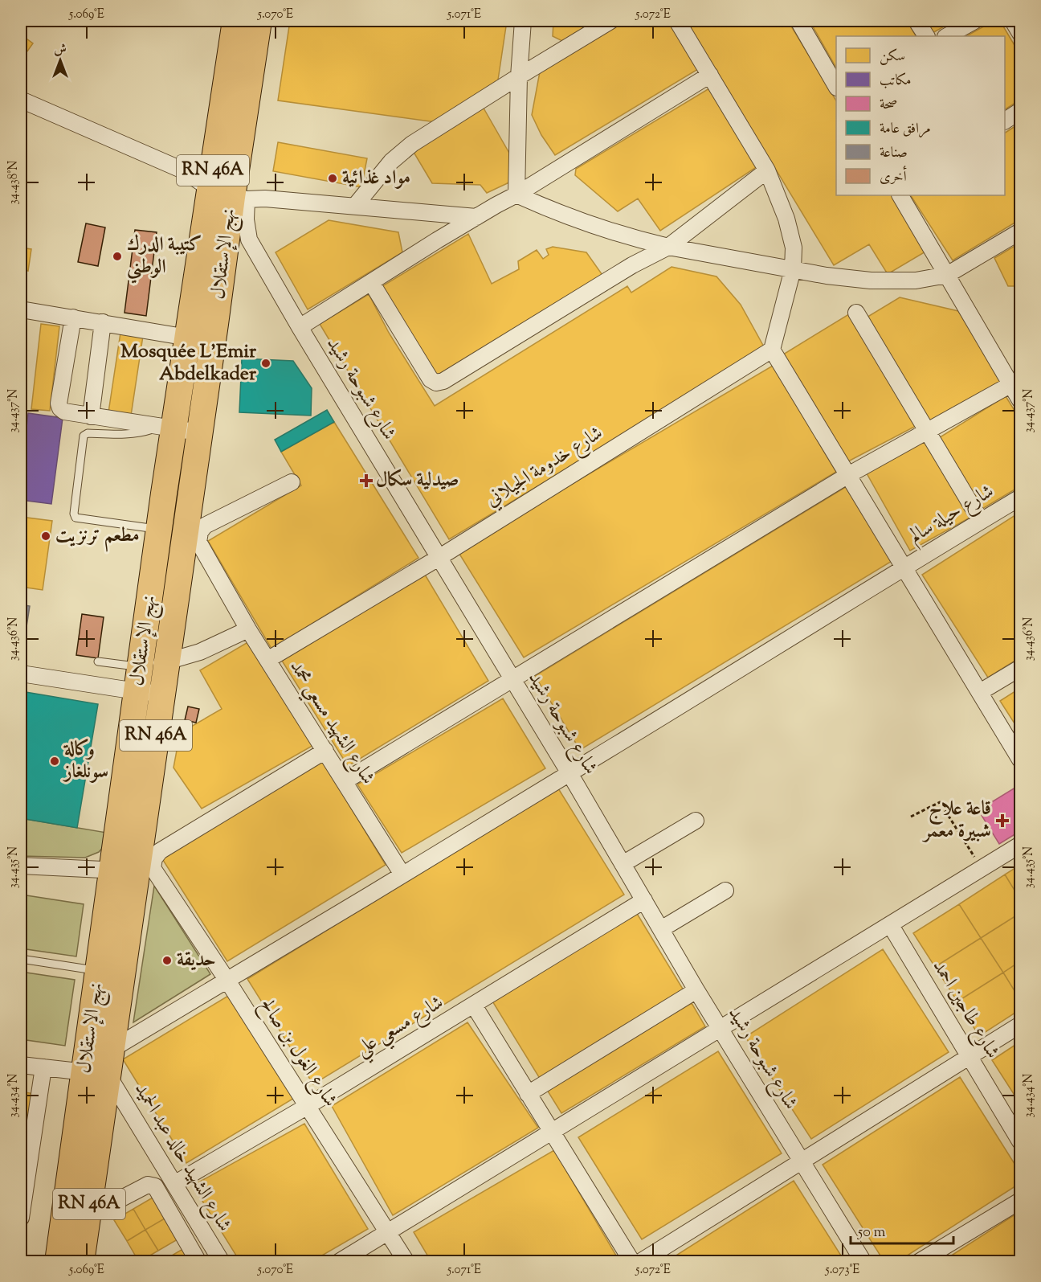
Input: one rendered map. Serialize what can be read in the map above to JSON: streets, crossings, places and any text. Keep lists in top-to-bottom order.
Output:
{
  "streets": {
    "main road": ["RN 46A", "نهج الإستقلال"],
    "street": [
      "شارع شبوحة رشيد",
      "شارع خدومة الجيلاني",
      "شارع حيلة سالم",
      "شارع الشهيد مسعي محمد",
      "شارع طاجين احمد",
      "شارع مسعي علي",
      "شارع الغول بن صالح",
      "شارع الشهيد خالد عبد الحميد"
    ]
  },
  "crossings": [
    ["نهج الإستقلال", "شارع شبوحة رشيد"],
    ["نهج الإستقلال", "شارع حيلة سالم"],
    ["نهج الإستقلال", "شارع الغول بن صالح"],
    ["نهج الإستقلال", "شارع الشهيد خالد عبد الحميد"],
    ["شارع شبوحة رشيد", "شارع خدومة الجيلاني"],
    ["شارع شبوحة رشيد", "شارع حيلة سالم"],
    ["شارع شبوحة رشيد", "شارع مسعي علي"],
    ["شارع خدومة الجيلاني", "شارع الشهيد مسعي محمد"],
    ["شارع حيلة سالم", "شارع الشهيد مسعي محمد"],
    ["شارع حيلة سالم", "شارع الغول بن صالح"],
    ["شارع مسعي علي", "شارع الغول بن صالح"],
    ["شارع مسعي علي", "شارع الشهيد خالد عبد الحميد"]
  ],
  "places": {
    "other": [
      "مواد غذائية",
      "كتيبة الدرك الوطني",
      "Mosquée L'Emir Abdelkader",
      "مطعم ترنزيت",
      "وكالة سونلغاز",
      "حديقة"
    ],
    "health": ["صيدلية سكال", "قاعة علاج شبيرة معمر"]
  },
  "legend": [
    "سكن",
    "مكاتب",
    "صحة",
    "مرافق عامة",
    "صناعة",
    "أخرى"
  ],
  "scale_bar": "50 m",
  "north": "top",
  "coordinates": [
    "5.069°E",
    "5.070°E",
    "5.071°E",
    "5.072°E",
    "34.438°N",
    "34.437°N",
    "34.436°N",
    "34.435°N",
    "34.434°N",
    "5.073°E"
  ]
}
